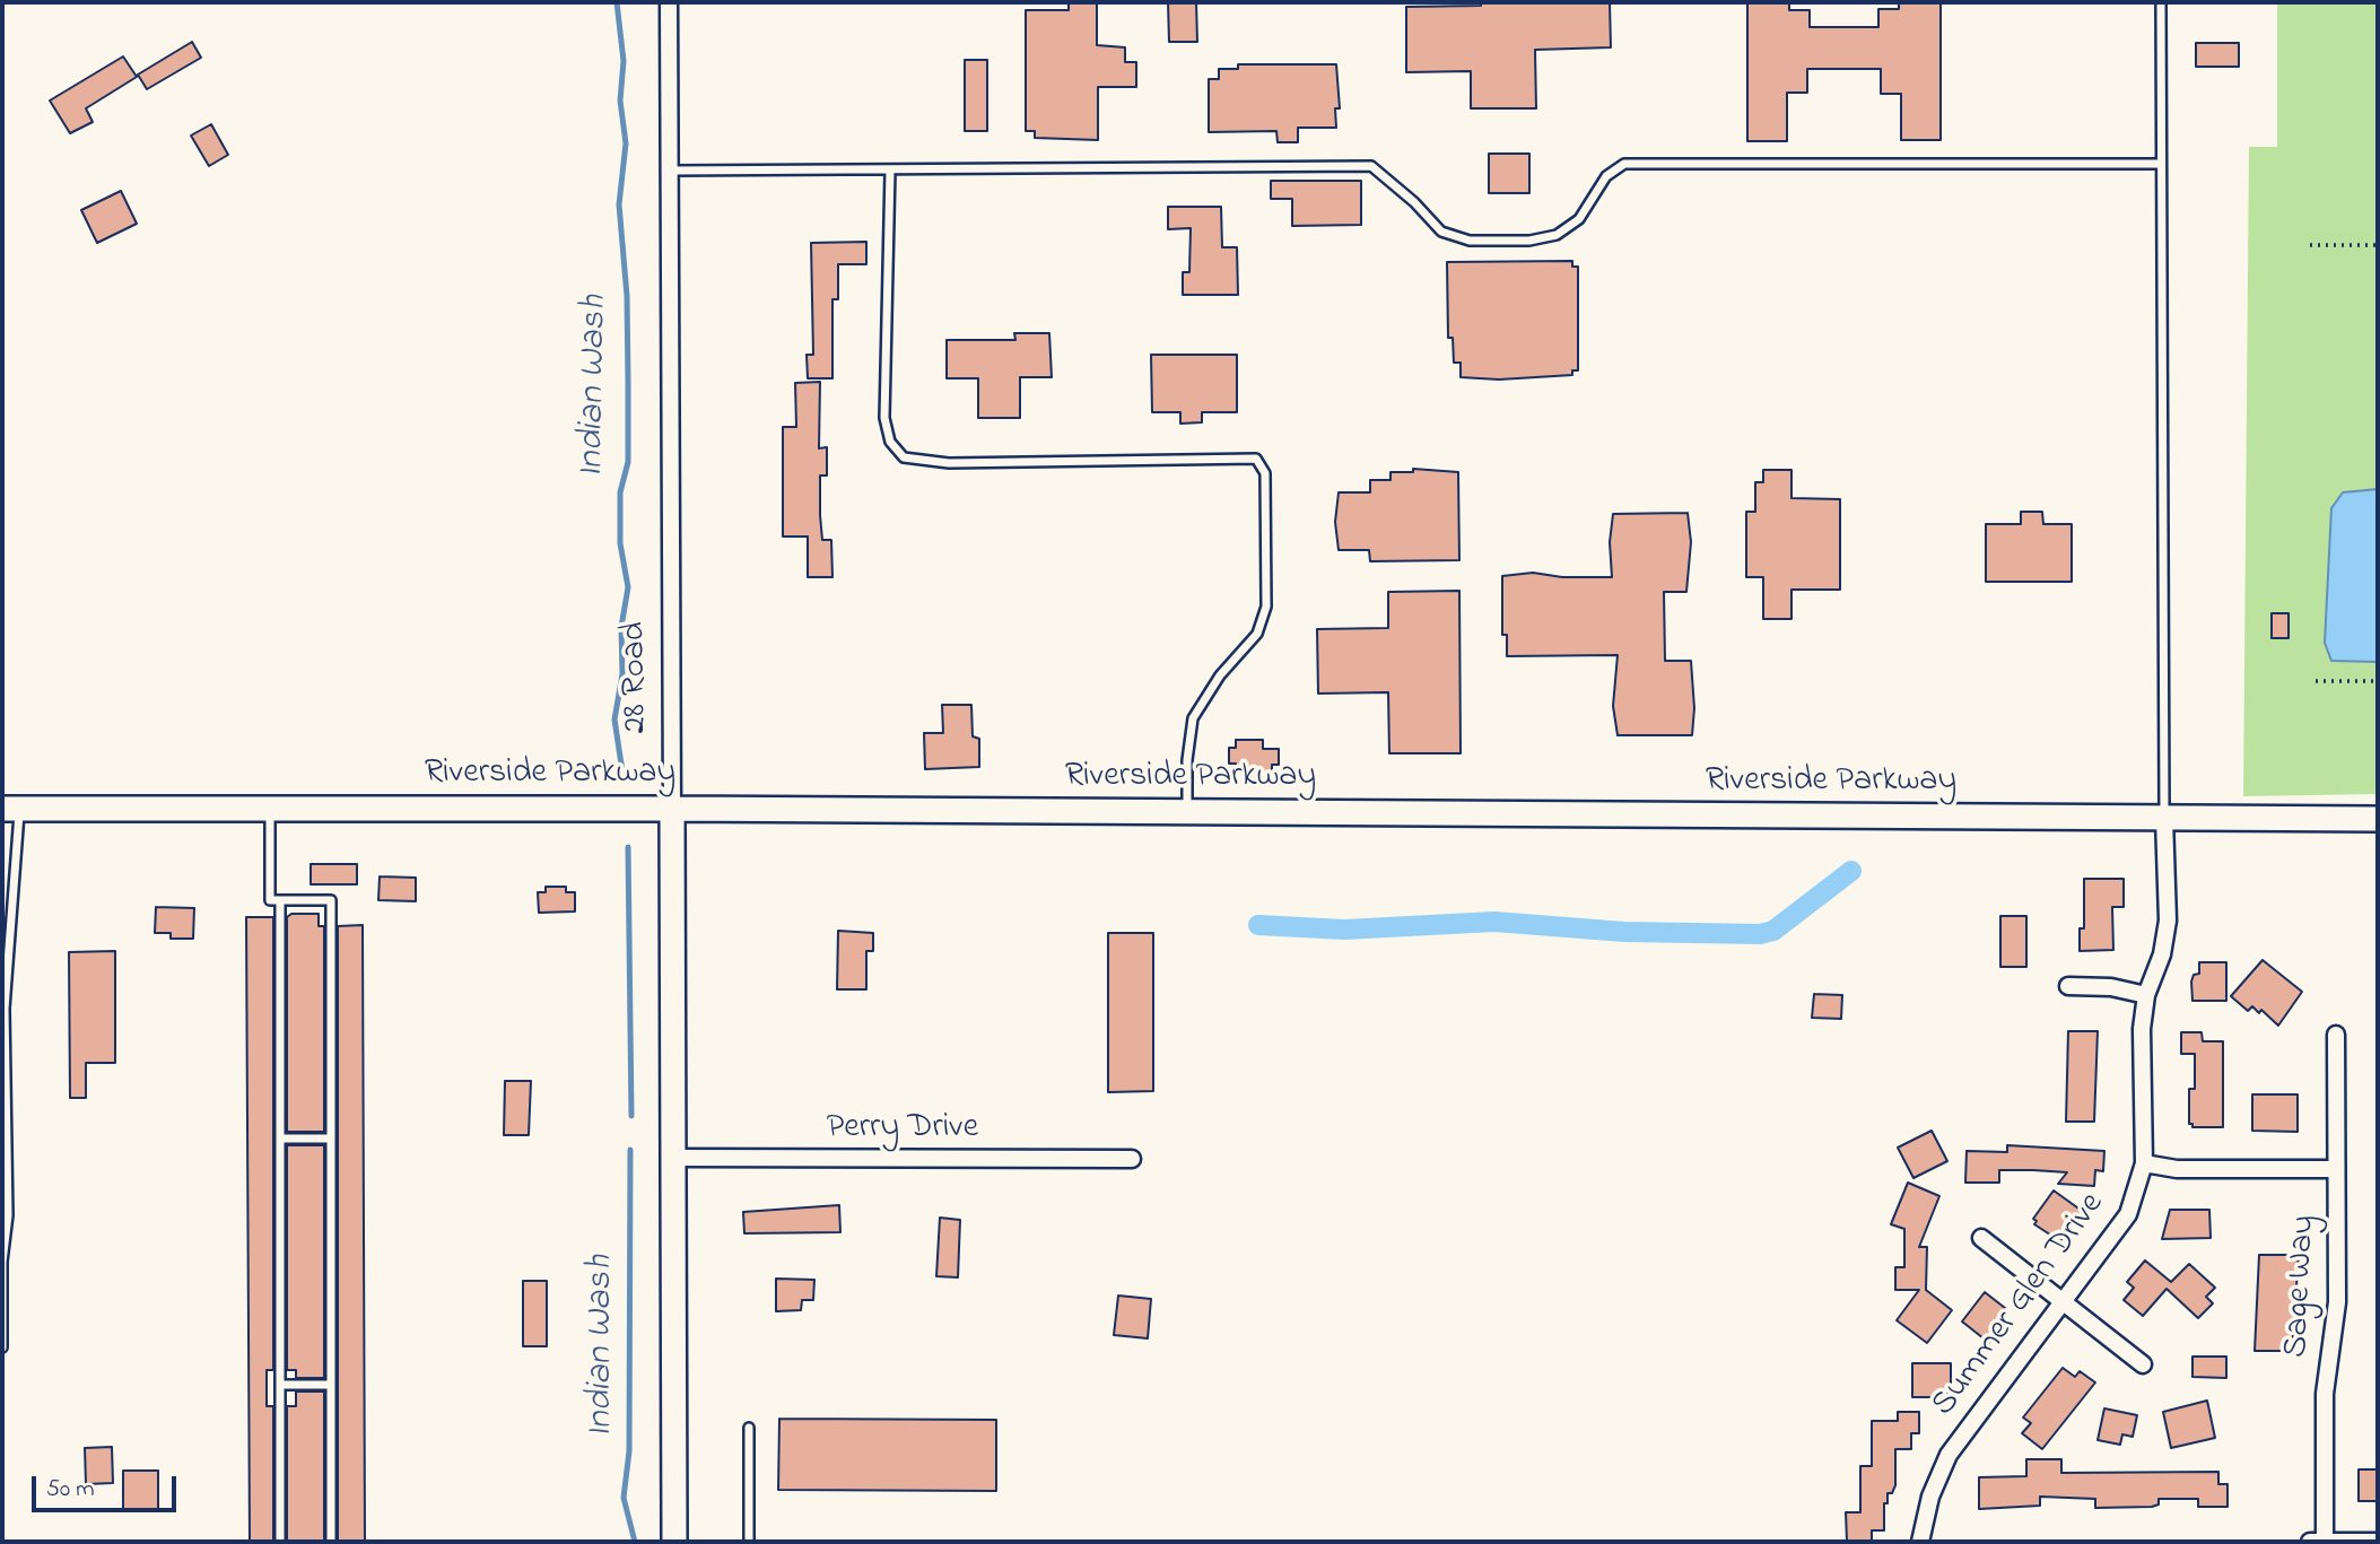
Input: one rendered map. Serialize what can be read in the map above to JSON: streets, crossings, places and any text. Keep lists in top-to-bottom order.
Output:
{
  "streets": {
    "main road": ["28 Road", "Riverside Parkway"],
    "street": ["Perry Drive", "Sage Way", "Summer Glen Drive"]
  },
  "crossings": [
    ["28 Road", "Riverside Parkway"],
    ["28 Road", "Perry Drive"],
    ["Riverside Parkway", "Summer Glen Drive"]
  ],
  "water": ["Indian Wash"],
  "scale_bar": "50 m"
}
